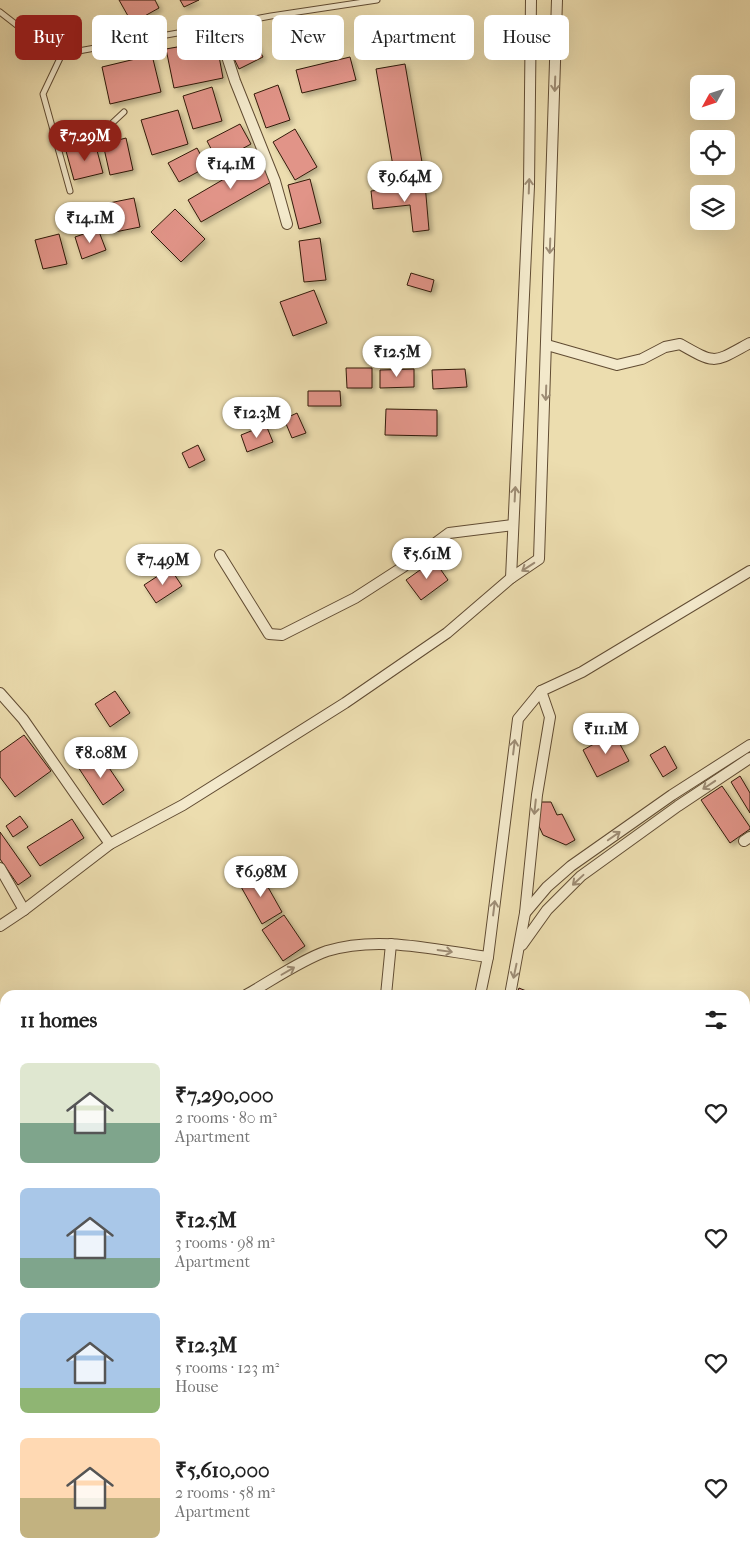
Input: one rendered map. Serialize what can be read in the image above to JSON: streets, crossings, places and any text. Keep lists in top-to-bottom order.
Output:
{
  "north": "bottom left",
  "page": {
    "chip": [
      "Buy",
      "Rent",
      "Filters",
      "New",
      "Apartment",
      "House"
    ],
    "price": [
      "₹7.29M",
      "₹14.1M",
      "₹9.64M",
      "₹14.1M",
      "₹12.5M",
      "₹12.3M",
      "₹5.61M",
      "₹7.49M",
      "₹11.1M",
      "₹8.08M",
      "₹6.98M"
    ],
    "heading": "11 homes",
    "list": [
      {
        "name": "₹7,290,000",
        "note": "2 rooms · 80 m² · Apartment"
      },
      {
        "name": "₹12.5M",
        "note": "3 rooms · 98 m² · Apartment"
      },
      {
        "name": "₹12.3M",
        "note": "5 rooms · 123 m² · House"
      },
      {
        "name": "₹5,610,000",
        "note": "2 rooms · 58 m² · Apartment"
      }
    ]
  }
}
